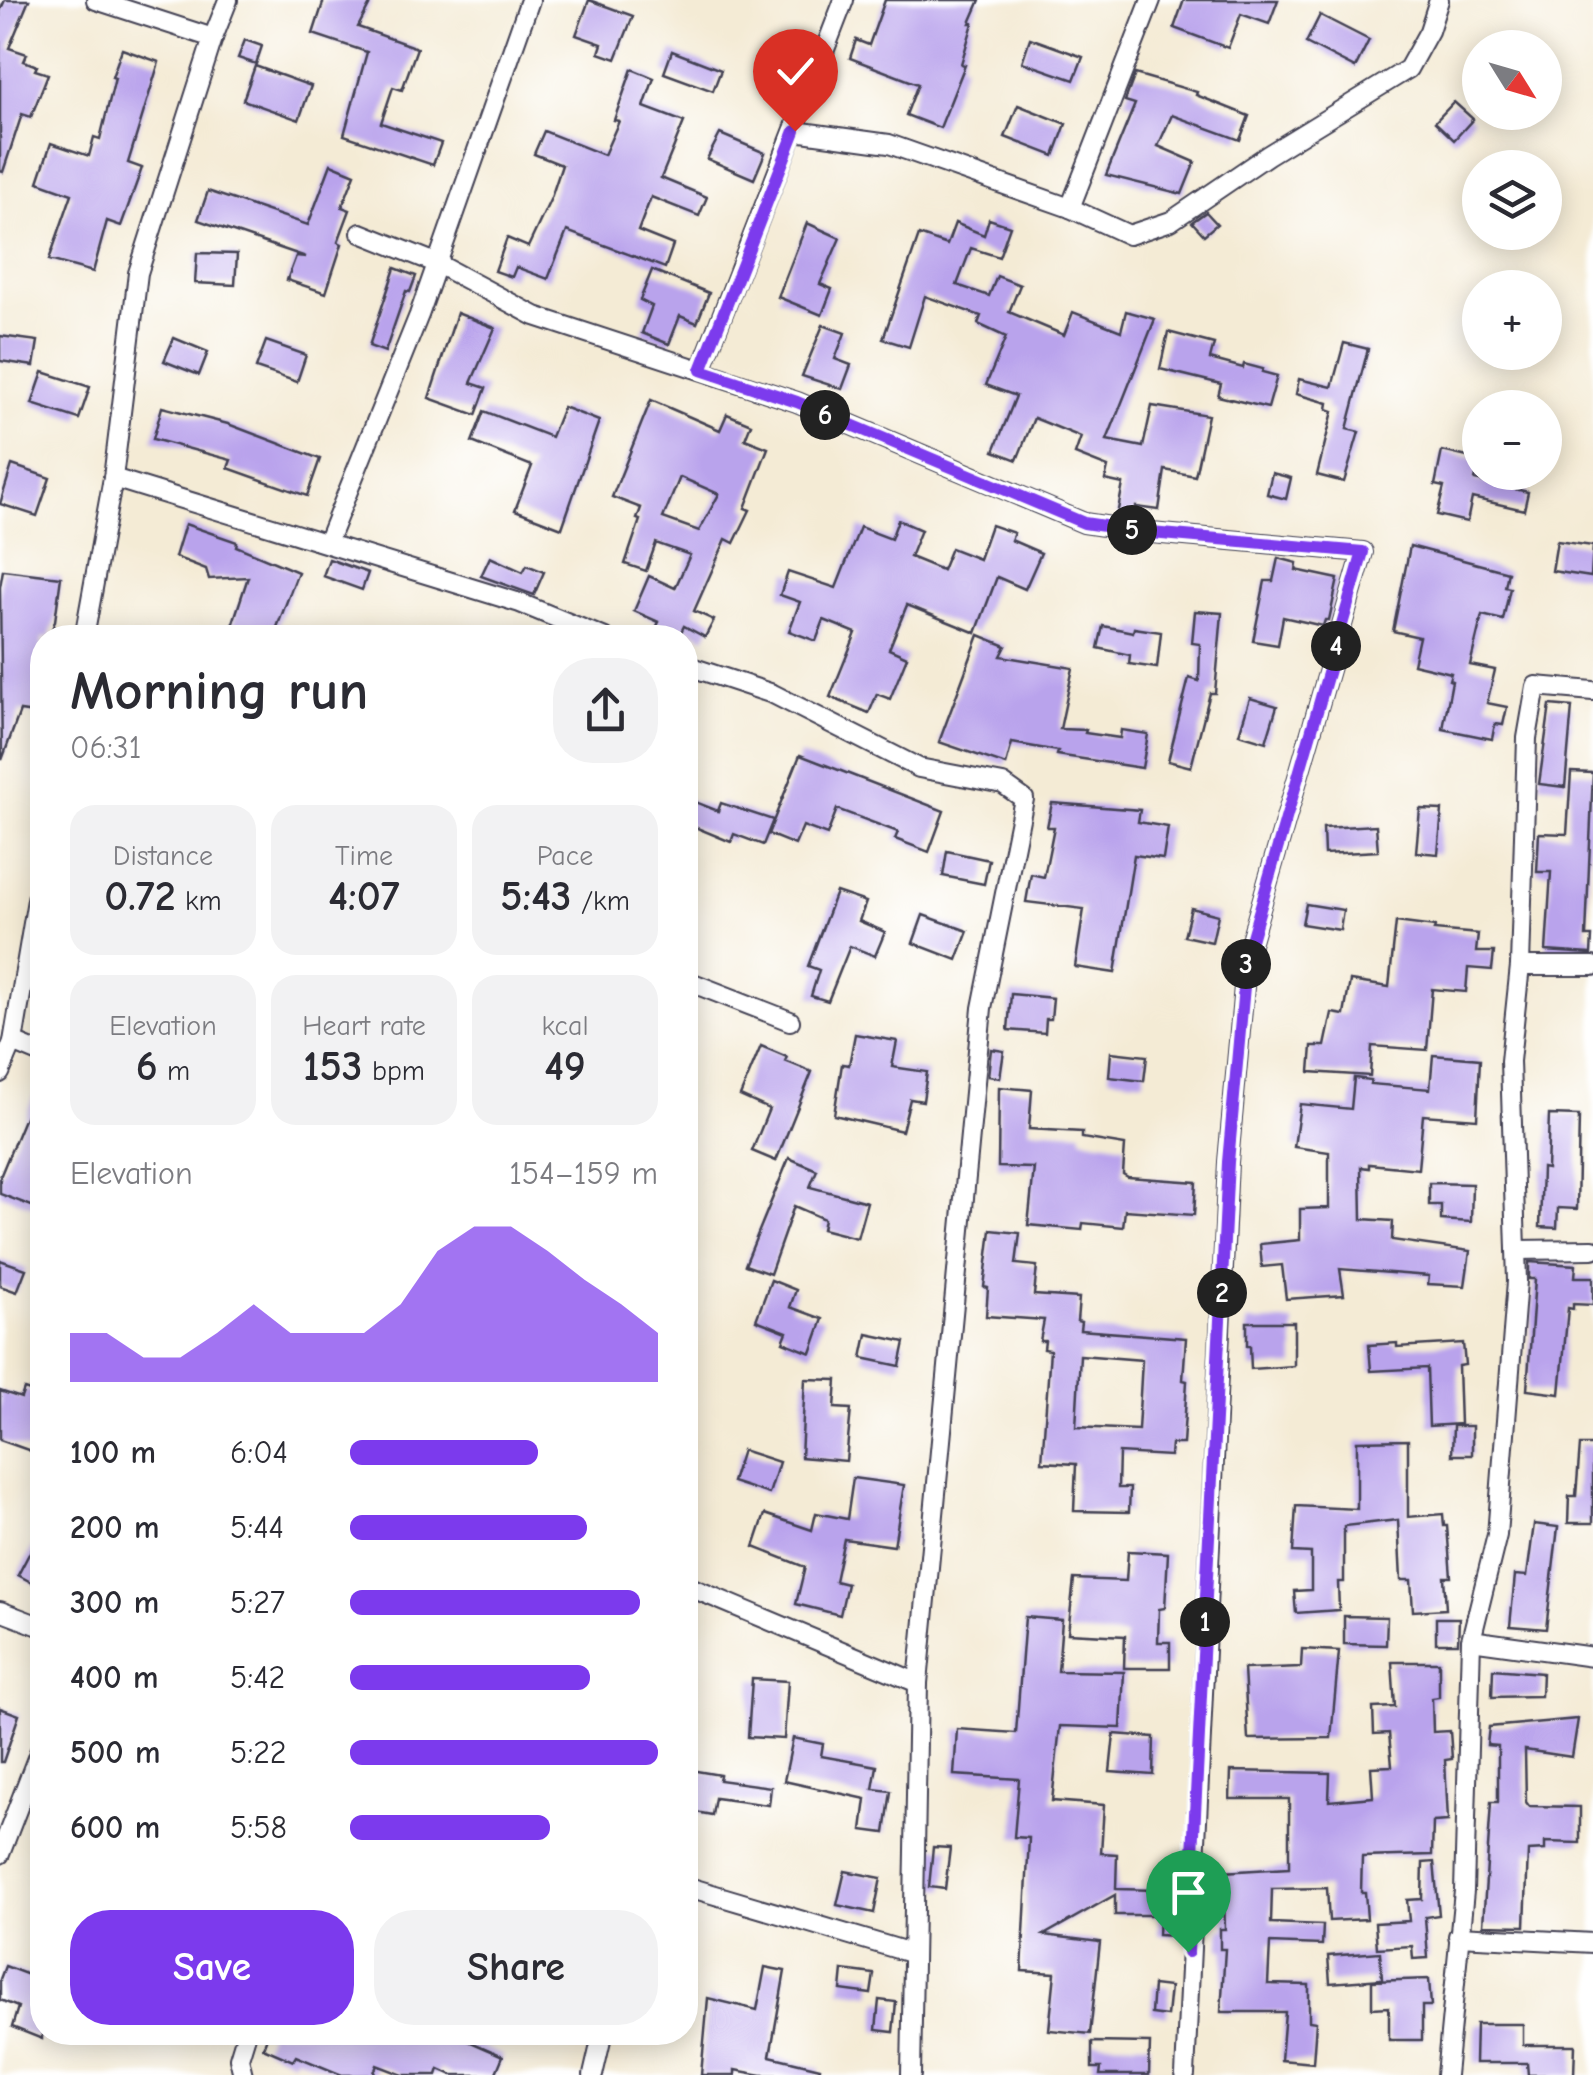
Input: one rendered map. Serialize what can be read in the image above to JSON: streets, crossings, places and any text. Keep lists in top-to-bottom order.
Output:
{
  "north": "bottom right",
  "page": {
    "map_buttons": ["+", "−"],
    "pins": [
      "6",
      "5",
      "4",
      "3",
      "2",
      "1"
    ],
    "heading": ["Morning run", "06:31"],
    "stats": [
      ["Distance", "0.72 km"],
      ["Time", "4:07"],
      ["Pace", "5:43 /km"],
      ["Elevation", "6 m"],
      ["Heart rate", "153 bpm"],
      ["kcal", "49"]
    ],
    "chart": ["Elevation", "154–159 m"],
    "list": [
      {
        "name": "100 m",
        "note": "6:04"
      },
      {
        "name": "200 m",
        "note": "5:44"
      },
      {
        "name": "300 m",
        "note": "5:27"
      },
      {
        "name": "400 m",
        "note": "5:42"
      },
      {
        "name": "500 m",
        "note": "5:22"
      },
      {
        "name": "600 m",
        "note": "5:58"
      }
    ],
    "buttons": ["Save", "Share"]
  }
}
